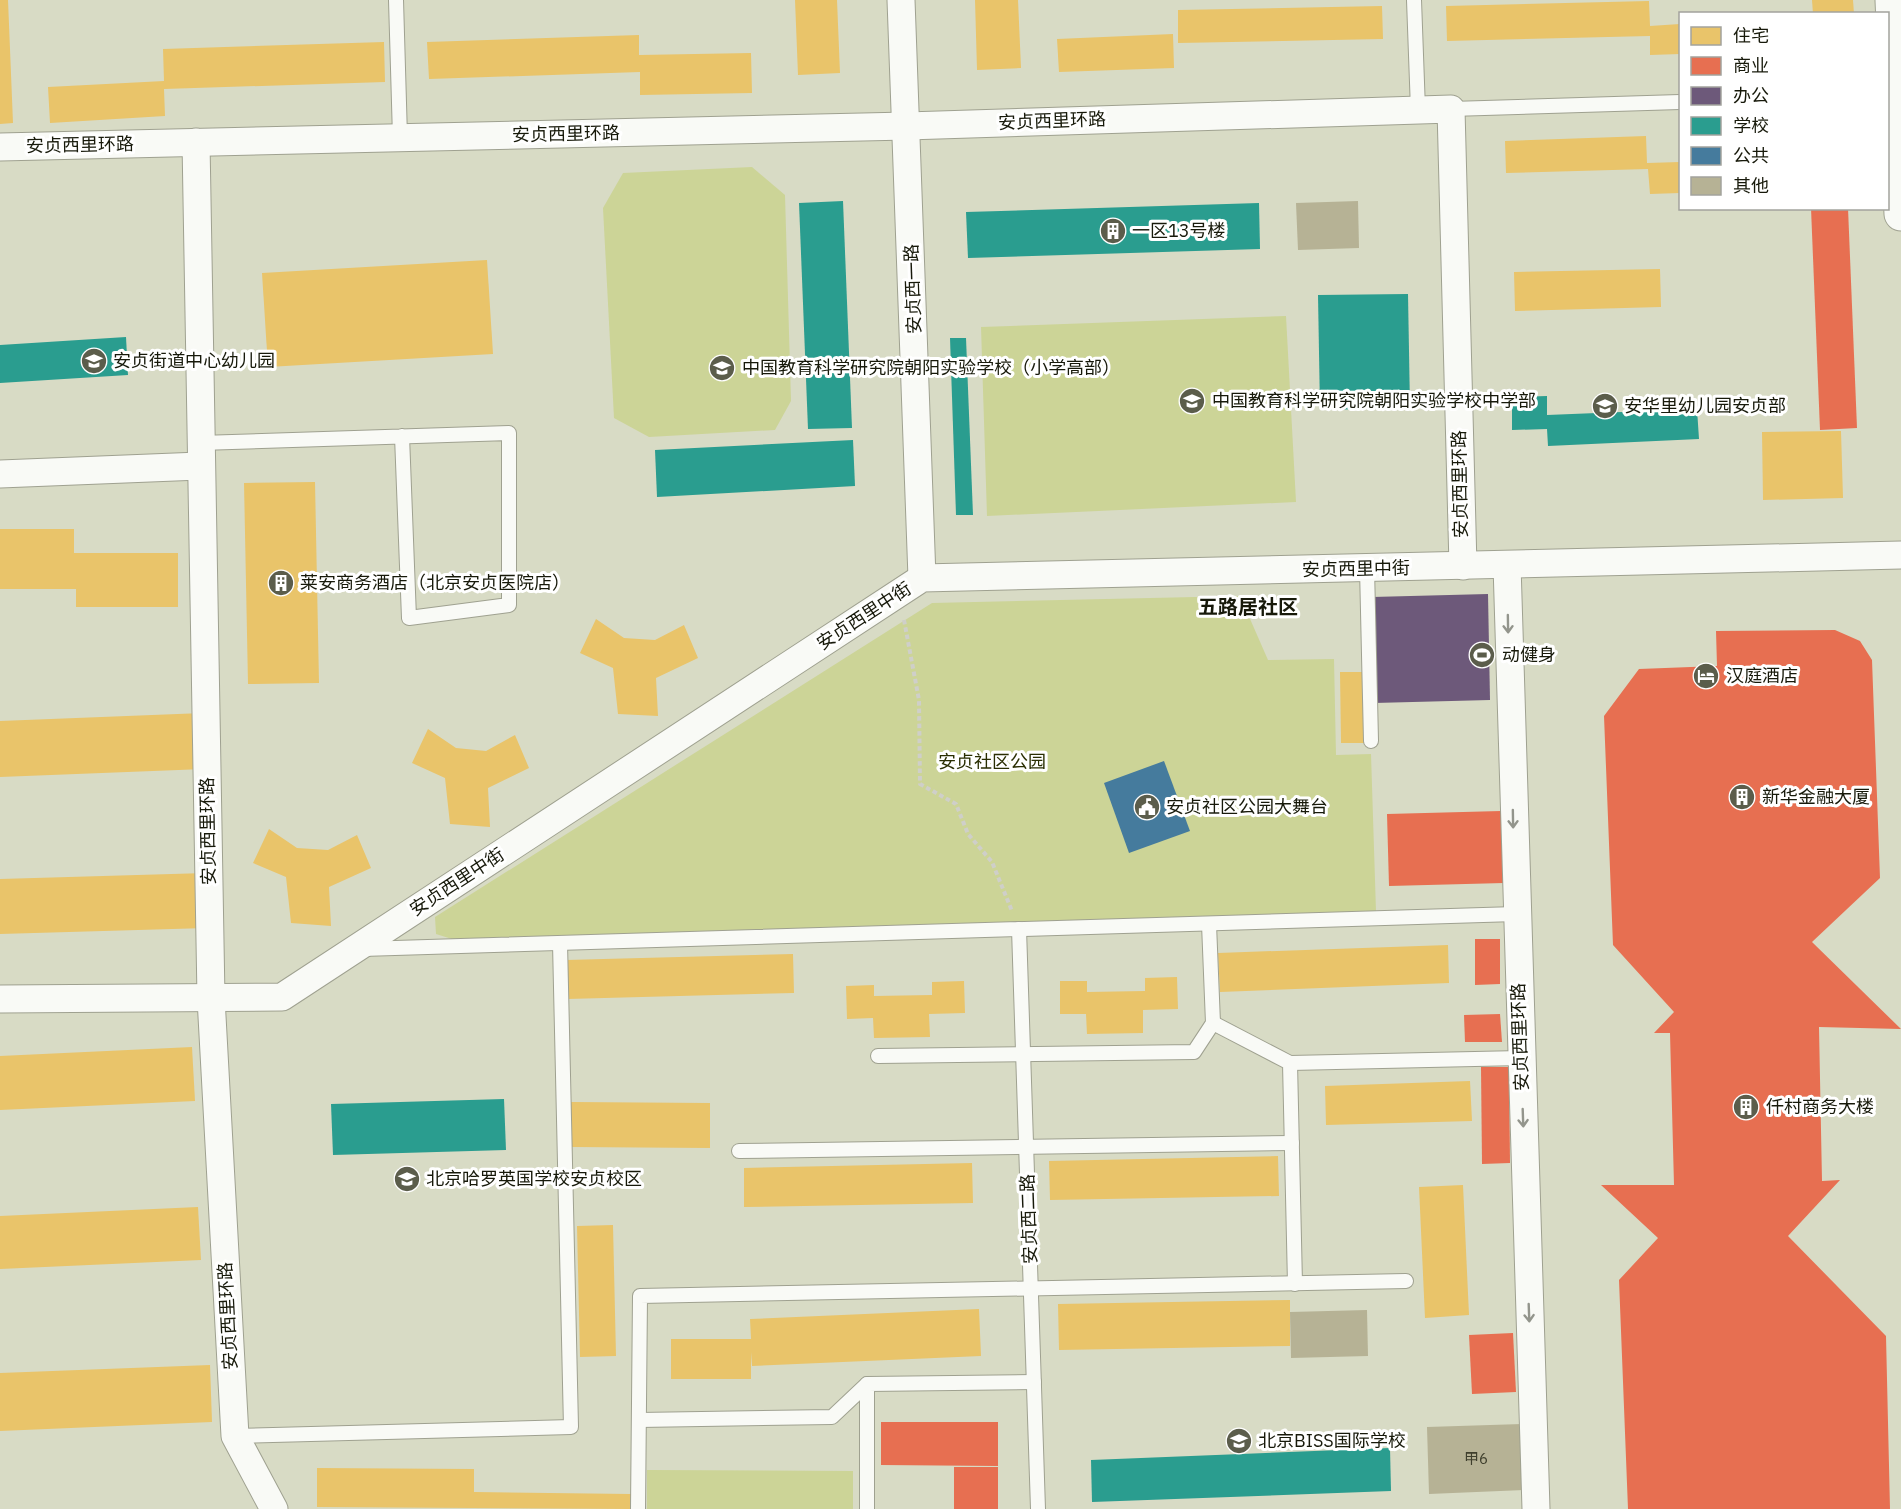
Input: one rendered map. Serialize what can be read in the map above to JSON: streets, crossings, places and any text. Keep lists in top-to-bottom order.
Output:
{
  "streets": {
    "street": ["安贞西里环路", "安贞西一路", "安贞西里中街"],
    "lane": ["安贞西二路"]
  },
  "crossings": [
    ["安贞西里环路", "安贞西一路"],
    ["安贞西里环路", "安贞西里中街"],
    ["安贞西一路", "安贞西里中街"]
  ],
  "districts": ["五路居社区"],
  "parks": ["安贞社区公园"],
  "places": {
    "building": [
      "一区13号楼",
      "莱安商务酒店（北京安贞医院店）",
      "新华金融大厦",
      "仟村商务大楼"
    ],
    "school or university": [
      "安贞街道中心幼儿园",
      "中国教育科学研究院朝阳实验学校（小学高部）",
      "中国教育科学研究院朝阳实验学校中学部",
      "安华里幼儿园安贞部",
      "北京哈罗英国学校安贞校区",
      "北京BISS国际学校"
    ],
    "sports": ["动健身"],
    "hotel": ["汉庭酒店"],
    "public building": ["安贞社区公园大舞台"]
  },
  "house_numbers": ["甲6"],
  "legend": [
    "住宅",
    "商业",
    "办公",
    "学校",
    "公共",
    "其他"
  ]
}
